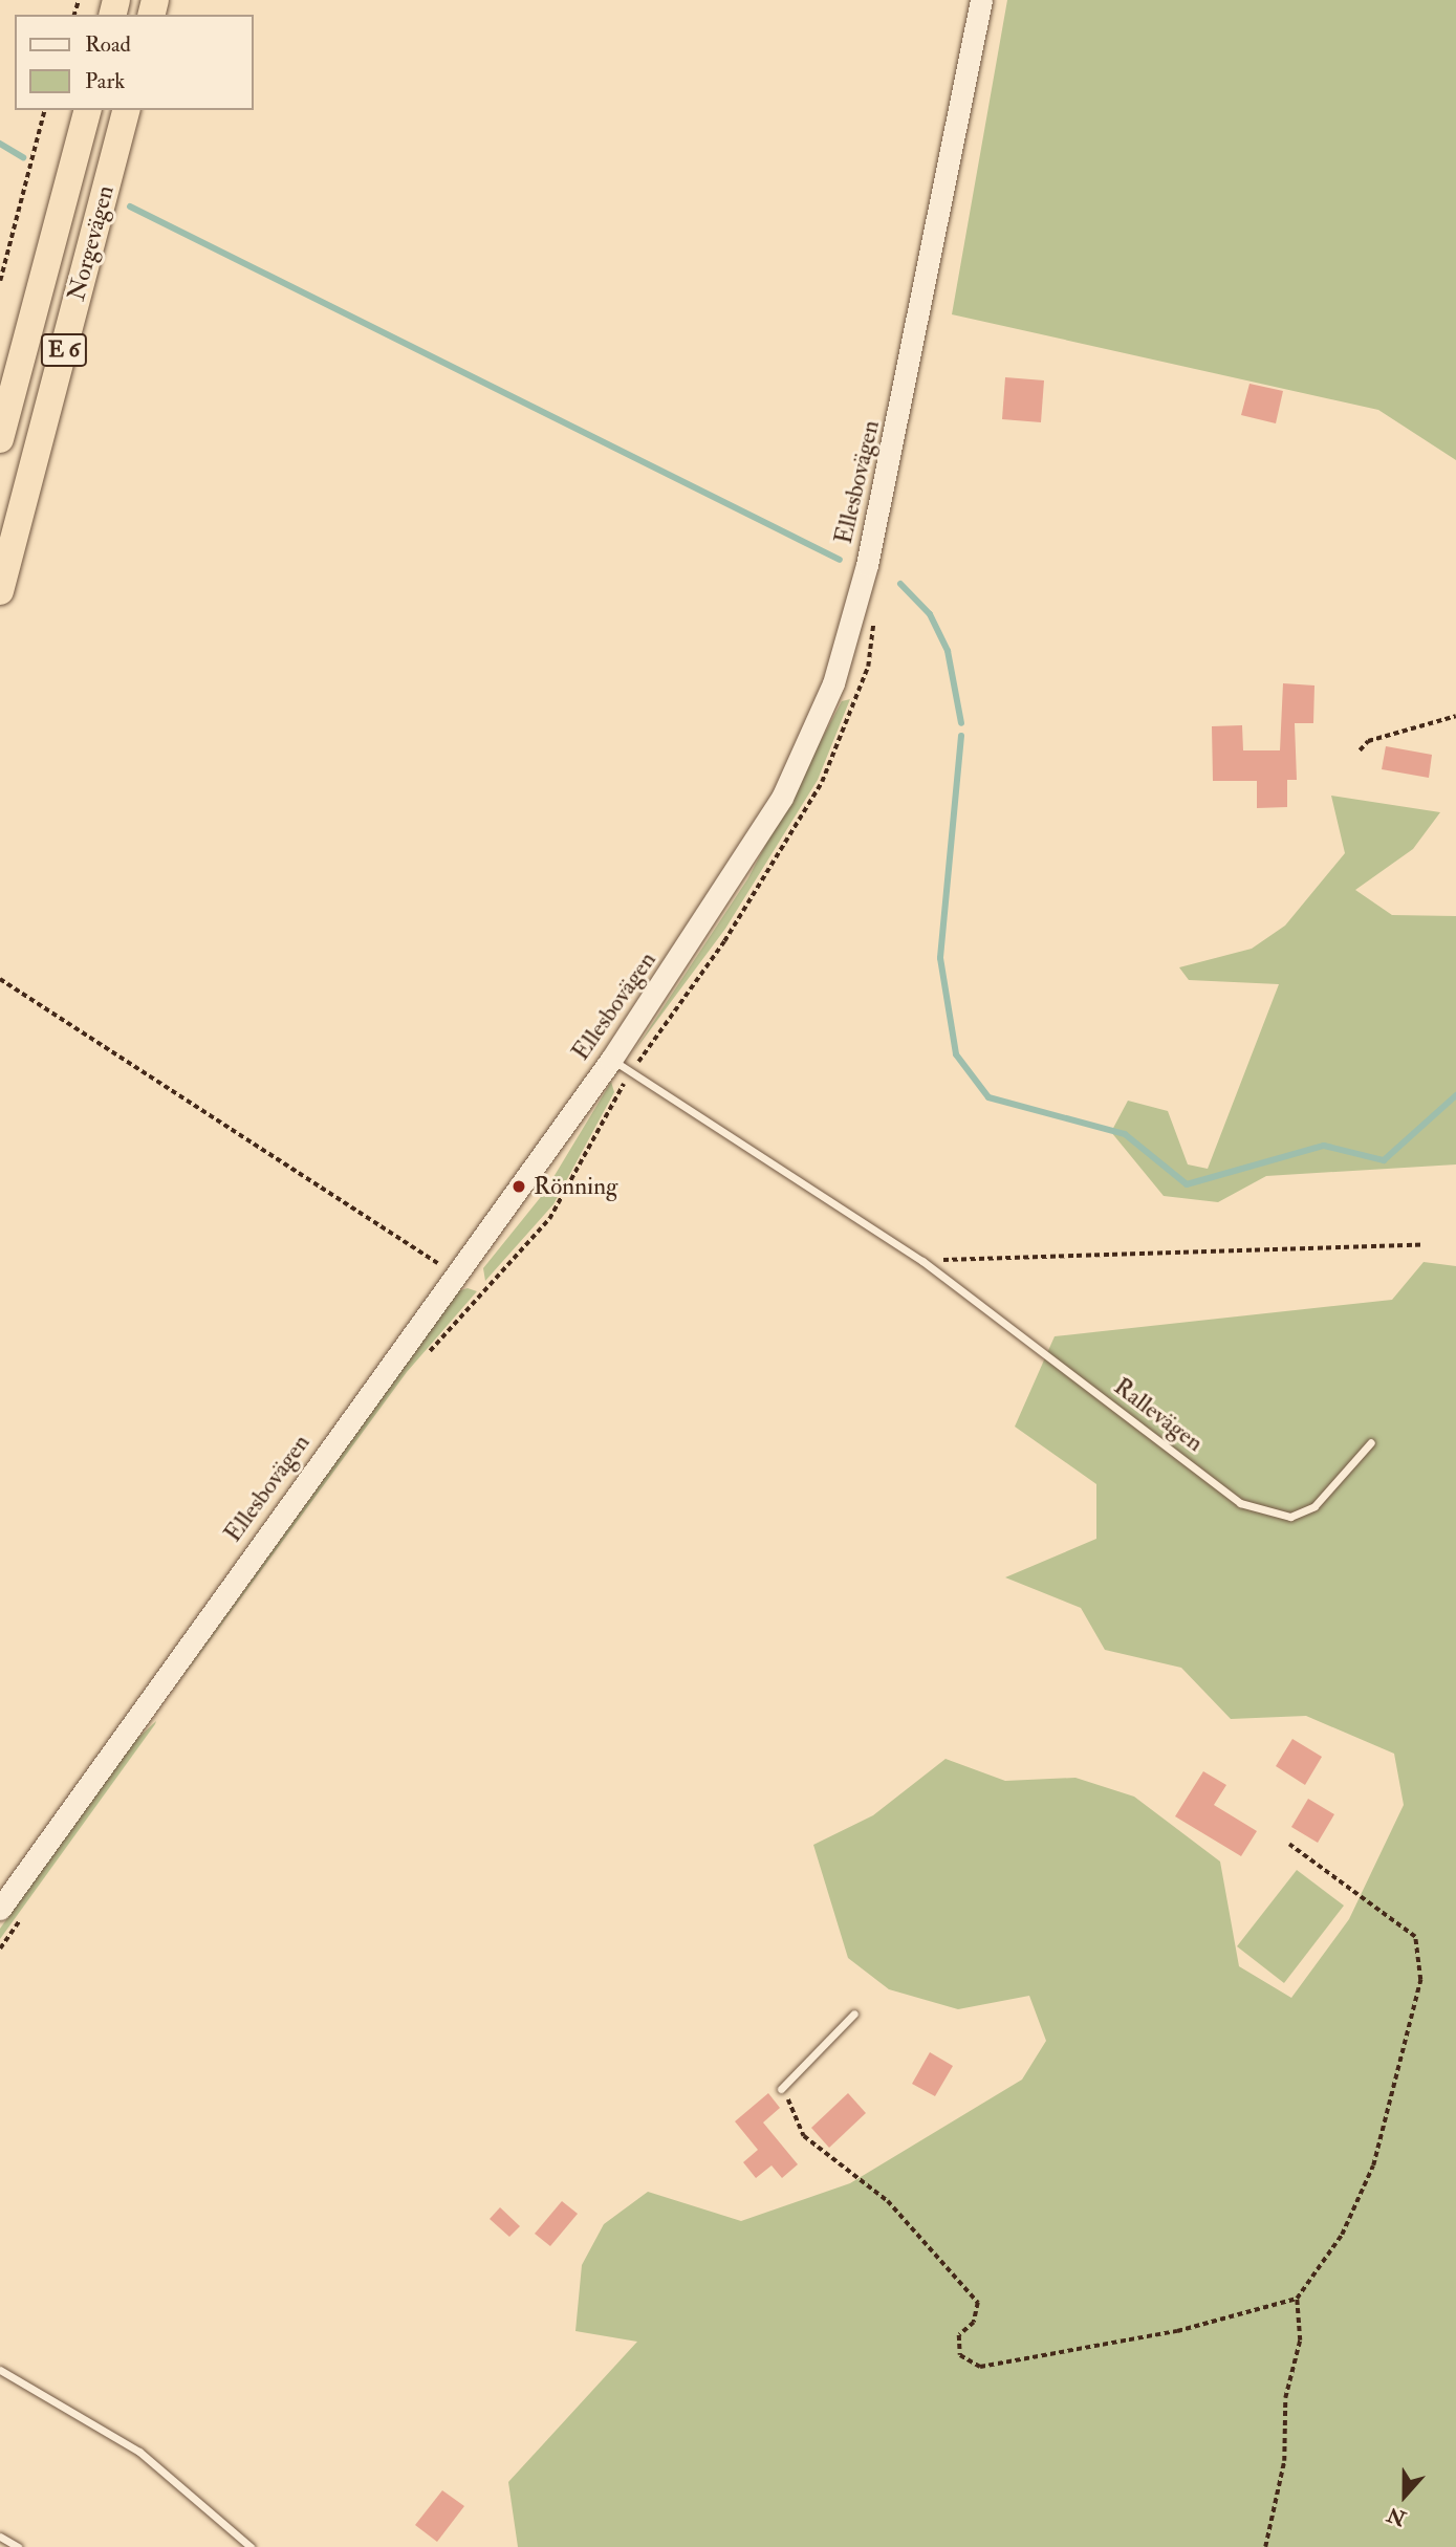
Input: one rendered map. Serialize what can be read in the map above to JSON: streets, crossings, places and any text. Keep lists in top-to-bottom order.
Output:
{
  "streets": {
    "highway": ["Norgevägen", "E 6"],
    "main road": ["Ellesbovägen"],
    "lane": ["Rallevägen"]
  },
  "crossings": [
    ["Ellesbovägen", "Rallevägen"]
  ],
  "places": ["Rönning"],
  "legend": ["Road", "Park"],
  "north": "bottom"
}
